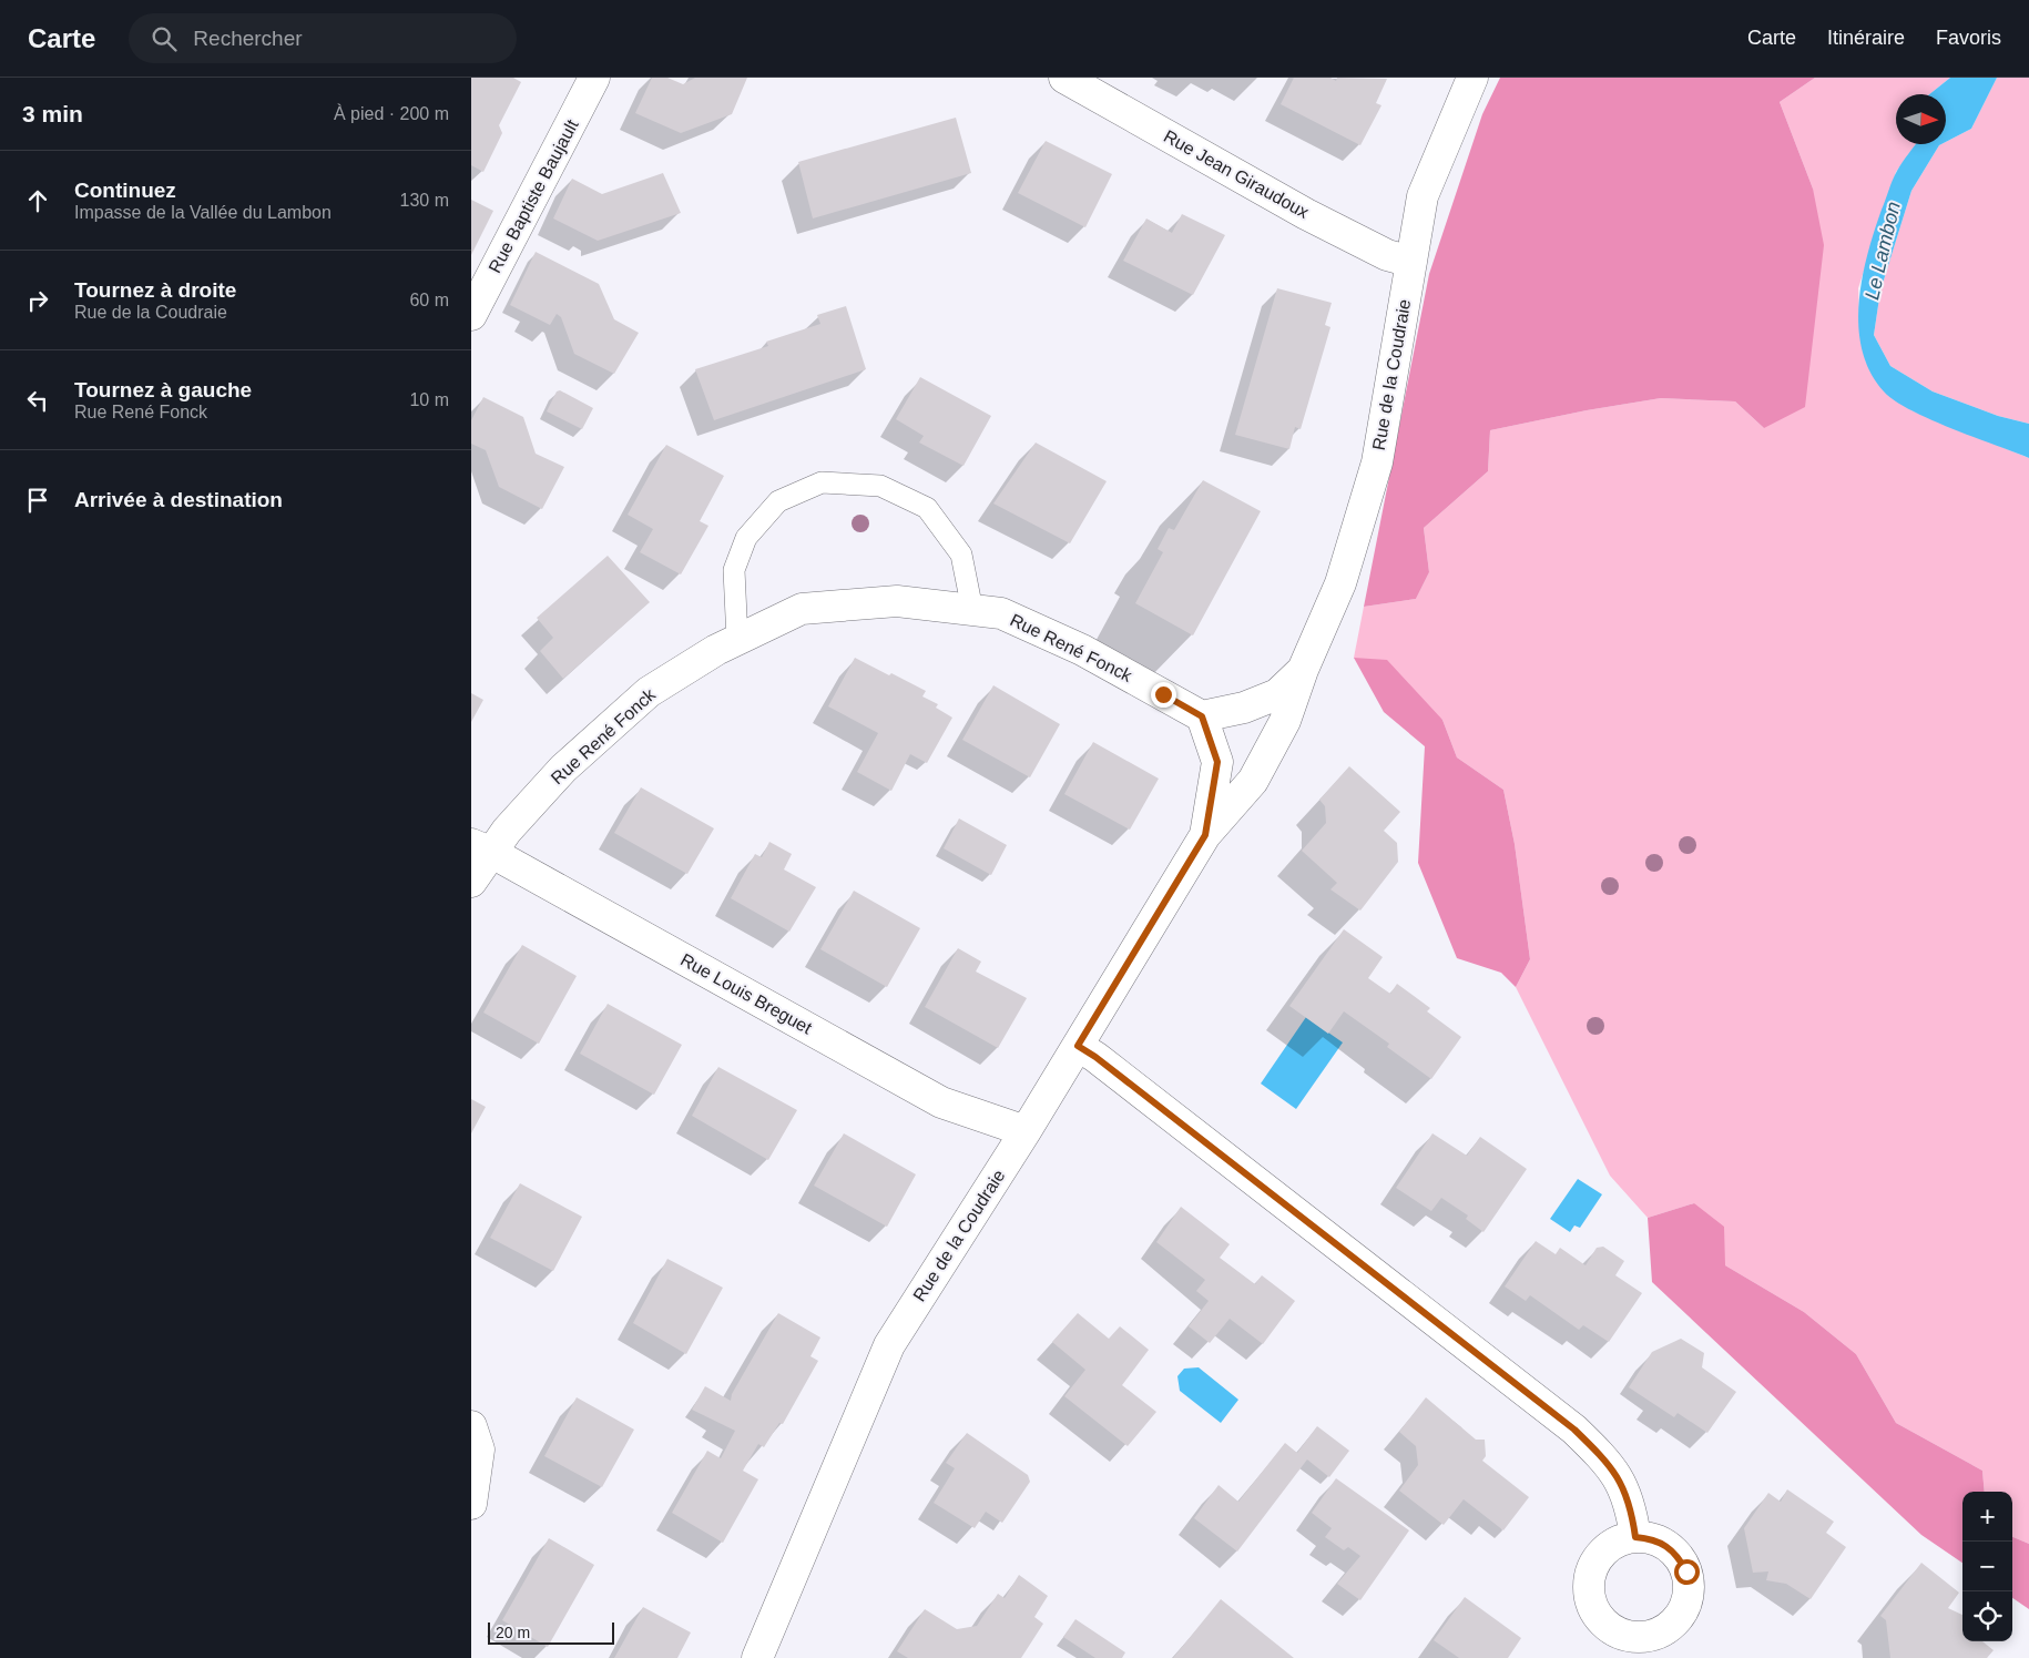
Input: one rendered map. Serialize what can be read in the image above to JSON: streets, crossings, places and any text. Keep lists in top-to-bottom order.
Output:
{
  "streets": {
    "street": [
      "Rue Jean Giraudoux",
      "Rue Baptiste Baujault",
      "Rue de la Coudraie",
      "Rue René Fonck",
      "Rue Louis Breguet"
    ]
  },
  "crossings": [
    ["Rue Jean Giraudoux", "Rue de la Coudraie"],
    ["Rue de la Coudraie", "Rue René Fonck"],
    ["Rue de la Coudraie", "Rue Louis Breguet"],
    ["Rue René Fonck", "Rue Louis Breguet"]
  ],
  "water": ["Le Lambon"],
  "scale_bar": "20 m",
  "north": "right",
  "page": {
    "header": "Carte",
    "search": "Rechercher",
    "nav": ["Carte", "Itinéraire", "Favoris"],
    "heading": ["3 min", "À pied · 200 m"],
    "list": [
      ["Continuez", "Impasse de la Vallée du Lambon", "130 m"],
      ["Tournez à droite", "Rue de la Coudraie", "60 m"],
      ["Tournez à gauche", "Rue René Fonck", "10 m"],
      "Arrivée à destination"
    ],
    "map_buttons": ["+", "−"],
    "scale": "20 m"
  }
}
